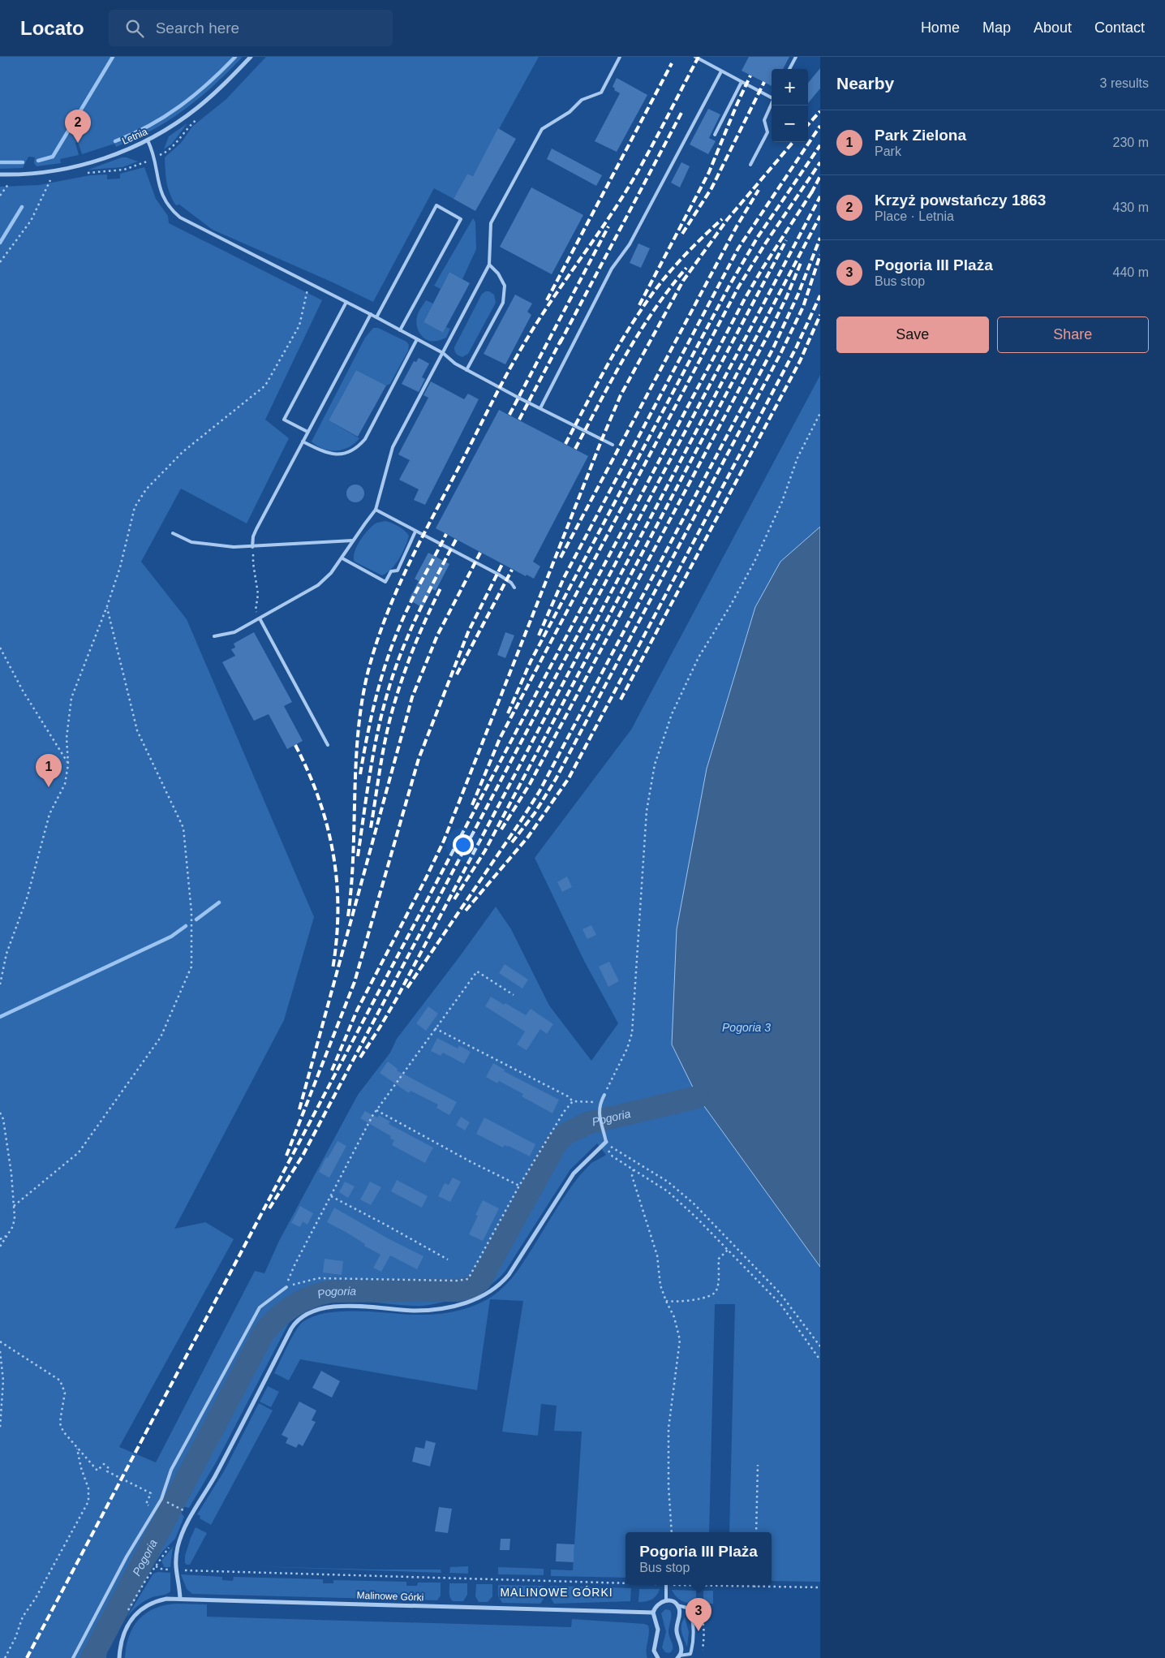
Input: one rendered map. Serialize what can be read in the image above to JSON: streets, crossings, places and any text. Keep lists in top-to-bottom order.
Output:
{
  "streets": {
    "street": ["Letnia", "Malinowe Górki"]
  },
  "districts": ["MALINOWE GÓRKI"],
  "water": ["Pogoria 3", "Pogoria"],
  "page": {
    "header": "Locato",
    "search": "Search here",
    "nav": [
      "Home",
      "Map",
      "About",
      "Contact"
    ],
    "heading": ["Nearby", "3 results"],
    "map_buttons": ["+", "−"],
    "pins": ["2", "1", "3"],
    "list": [
      {
        "mark": "1",
        "name": "Park Zielona",
        "note": "Park",
        "value": "230 m"
      },
      {
        "mark": "2",
        "name": "Krzyż powstańczy 1863",
        "note": "Place · Letnia",
        "value": "430 m"
      },
      {
        "mark": "3",
        "name": "Pogoria III Plaża",
        "note": "Bus stop",
        "value": "440 m"
      }
    ],
    "buttons": ["Save", "Share"],
    "popup": ["Pogoria III Plaża", "Bus stop"]
  }
}
